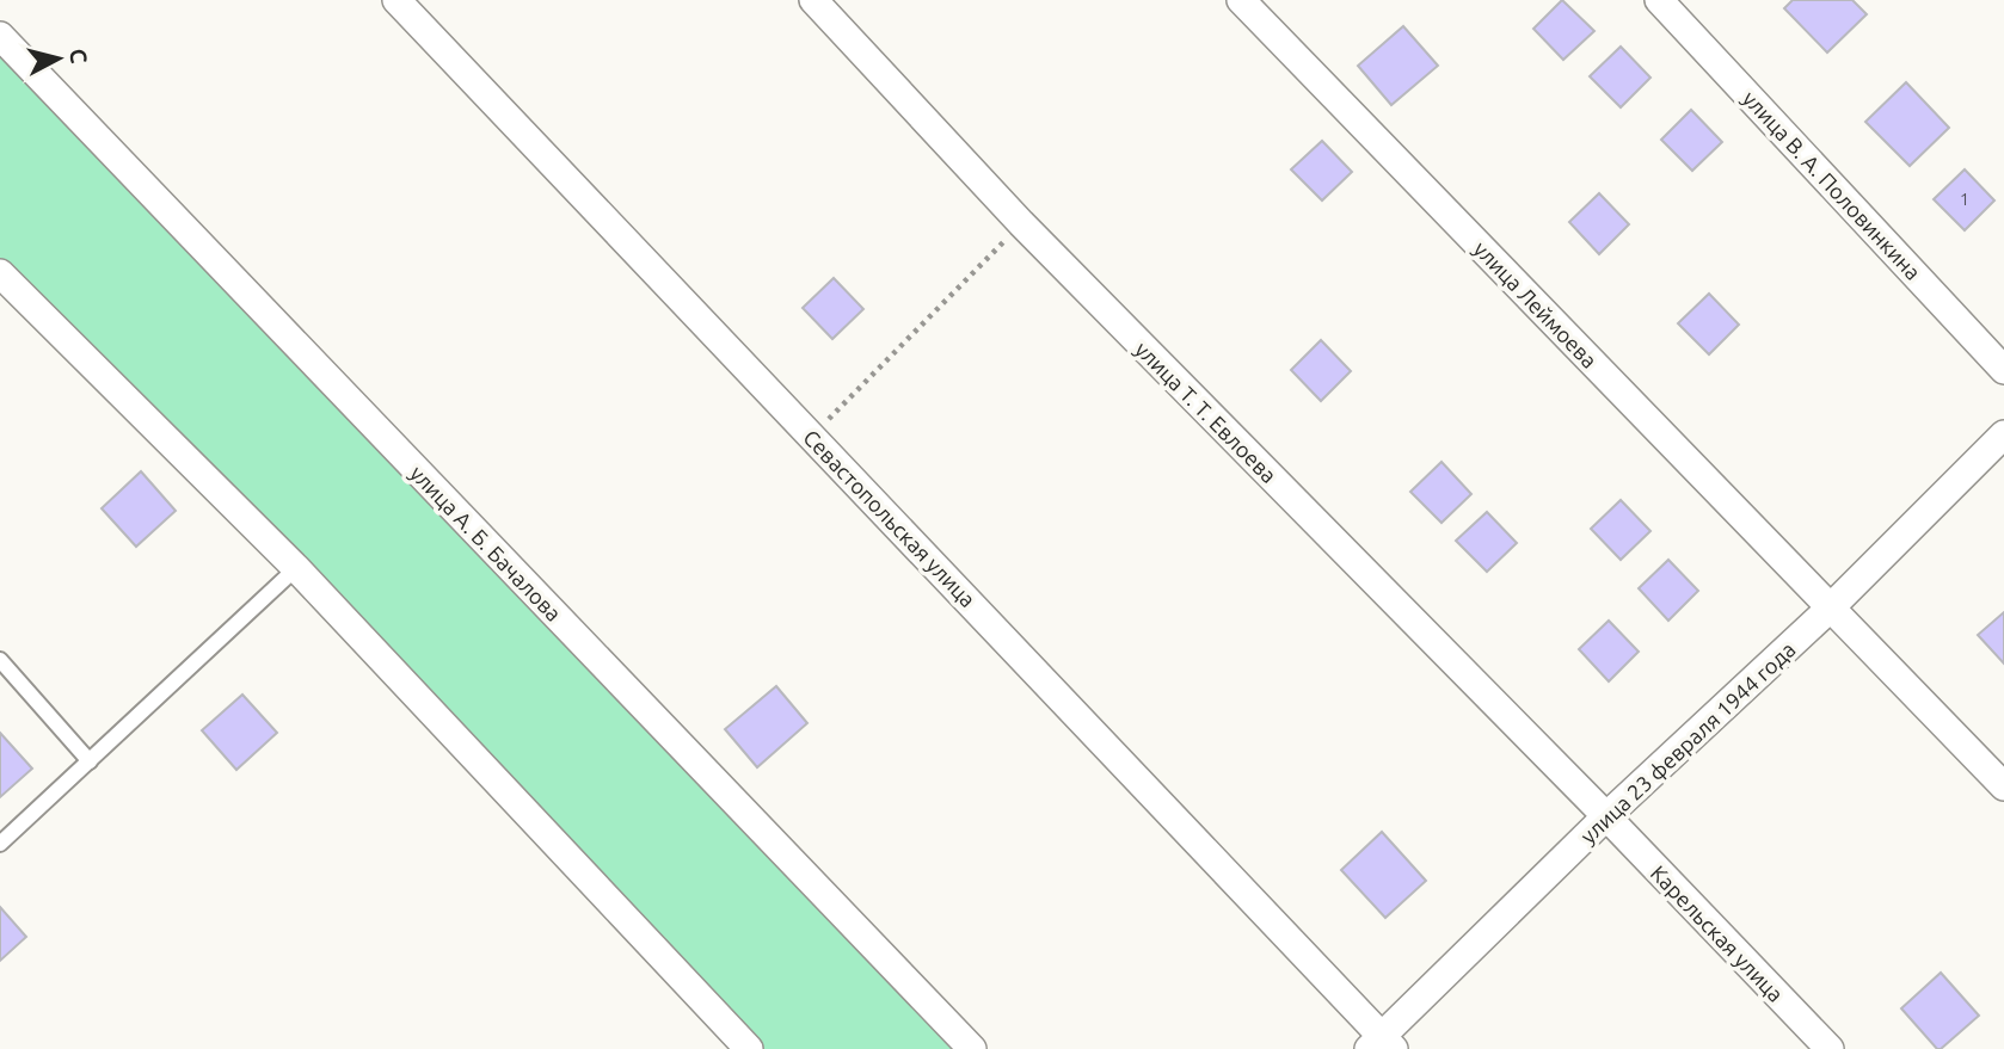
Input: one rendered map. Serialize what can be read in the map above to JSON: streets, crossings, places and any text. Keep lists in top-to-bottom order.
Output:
{
  "streets": {
    "street": [
      "улица В. А. Половинкина",
      "улица Леймоева",
      "улица Т. Т. Евлоева",
      "Севастопольская улица",
      "улица А. Б. Бачалова",
      "улица 23 февраля 1944 года",
      "Карельская улица"
    ]
  },
  "crossings": [
    ["улица Леймоева", "улица 23 февраля 1944 года"],
    ["улица Т. Т. Евлоева", "улица 23 февраля 1944 года"],
    ["улица Т. Т. Евлоева", "Карельская улица"],
    ["Севастопольская улица", "улица 23 февраля 1944 года"],
    ["улица 23 февраля 1944 года", "Карельская улица"]
  ],
  "house_numbers": ["1"],
  "north": "right"
}
